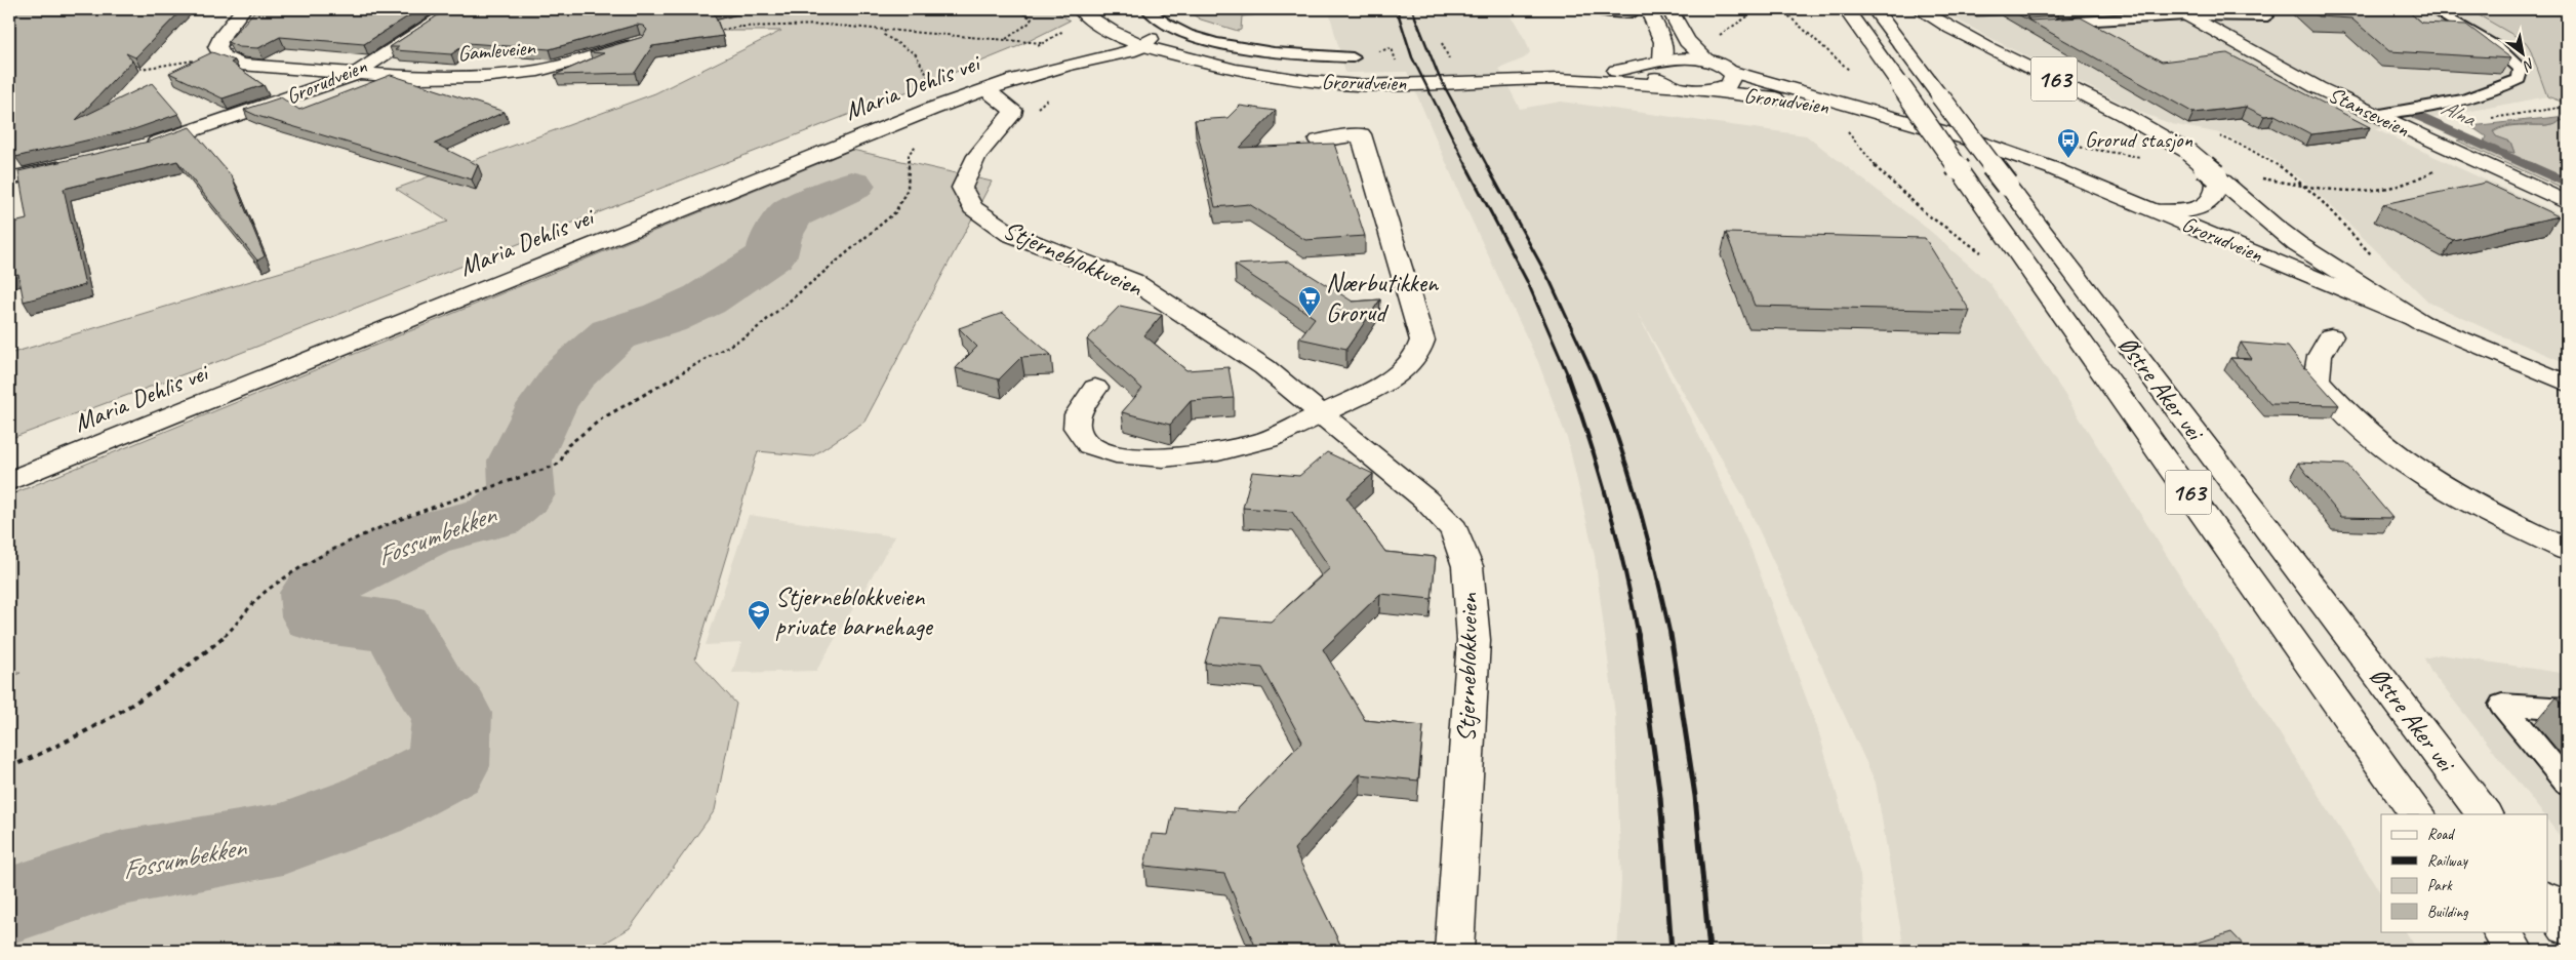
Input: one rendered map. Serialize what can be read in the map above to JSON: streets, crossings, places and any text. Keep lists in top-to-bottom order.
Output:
{
  "streets": {
    "main road": [
      "Gamleveien",
      "163",
      "Grorudveien",
      "Maria Dehlis vei",
      "Stanseveien",
      "Stjerneblokkveien",
      "Østre Aker vei"
    ]
  },
  "crossings": [
    ["Gamleveien", "Grorudveien"],
    ["163", "Grorudveien"],
    ["163", "Østre Aker vei"],
    ["Grorudveien", "Maria Dehlis vei"]
  ],
  "water": ["Alna", "Fossumbekken"],
  "places": {
    "bus stop": ["Grorud stasjon"],
    "supermarket": ["Nærbutikken Grorud"],
    "school or university": ["Stjerneblokkveien private barnehage"]
  },
  "legend": [
    "Road",
    "Railway",
    "Park",
    "Building"
  ],
  "north": "bottom right"
}
